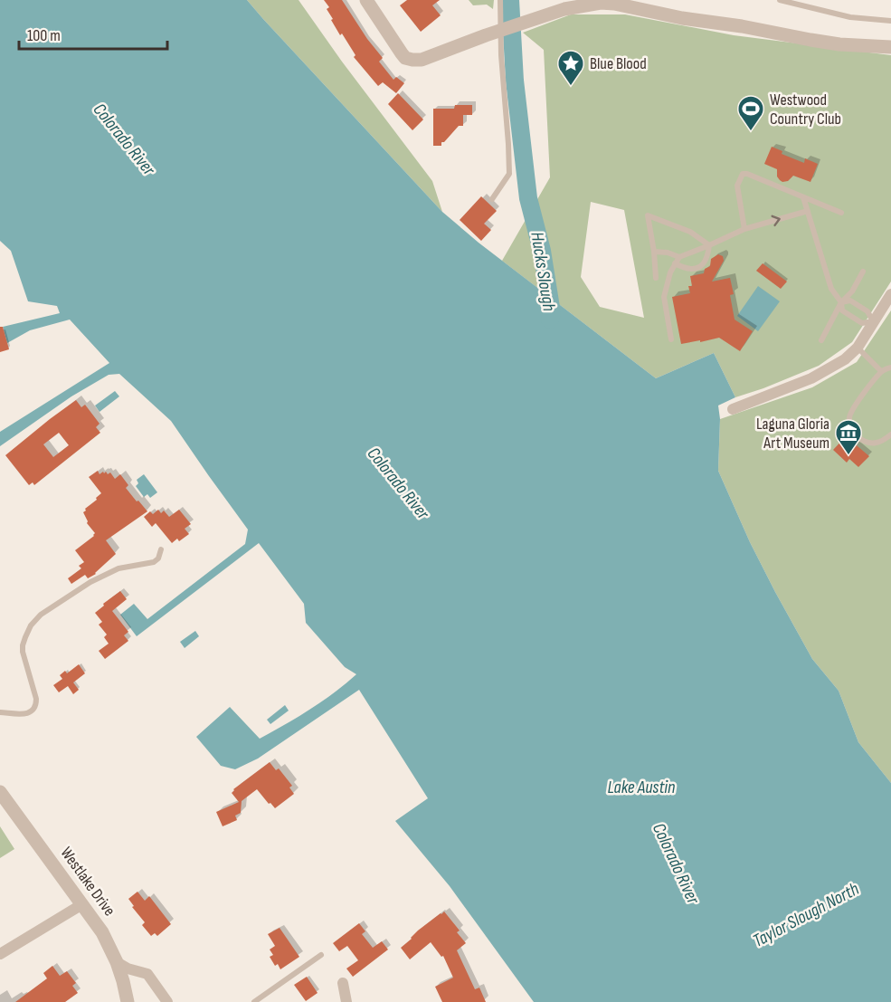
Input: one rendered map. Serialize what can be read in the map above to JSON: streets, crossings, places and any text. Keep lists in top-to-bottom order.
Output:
{
  "streets": {
    "street": ["Westlake Drive"]
  },
  "water": [
    "Colorado River",
    "Hucks Slough",
    "Lake Austin",
    "Taylor Slough North"
  ],
  "places": {
    "place": ["Blue Blood"],
    "sports": ["Westwood Country Club"],
    "museum": ["Laguna Gloria Art Museum"]
  },
  "scale_bar": "100 m"
}
